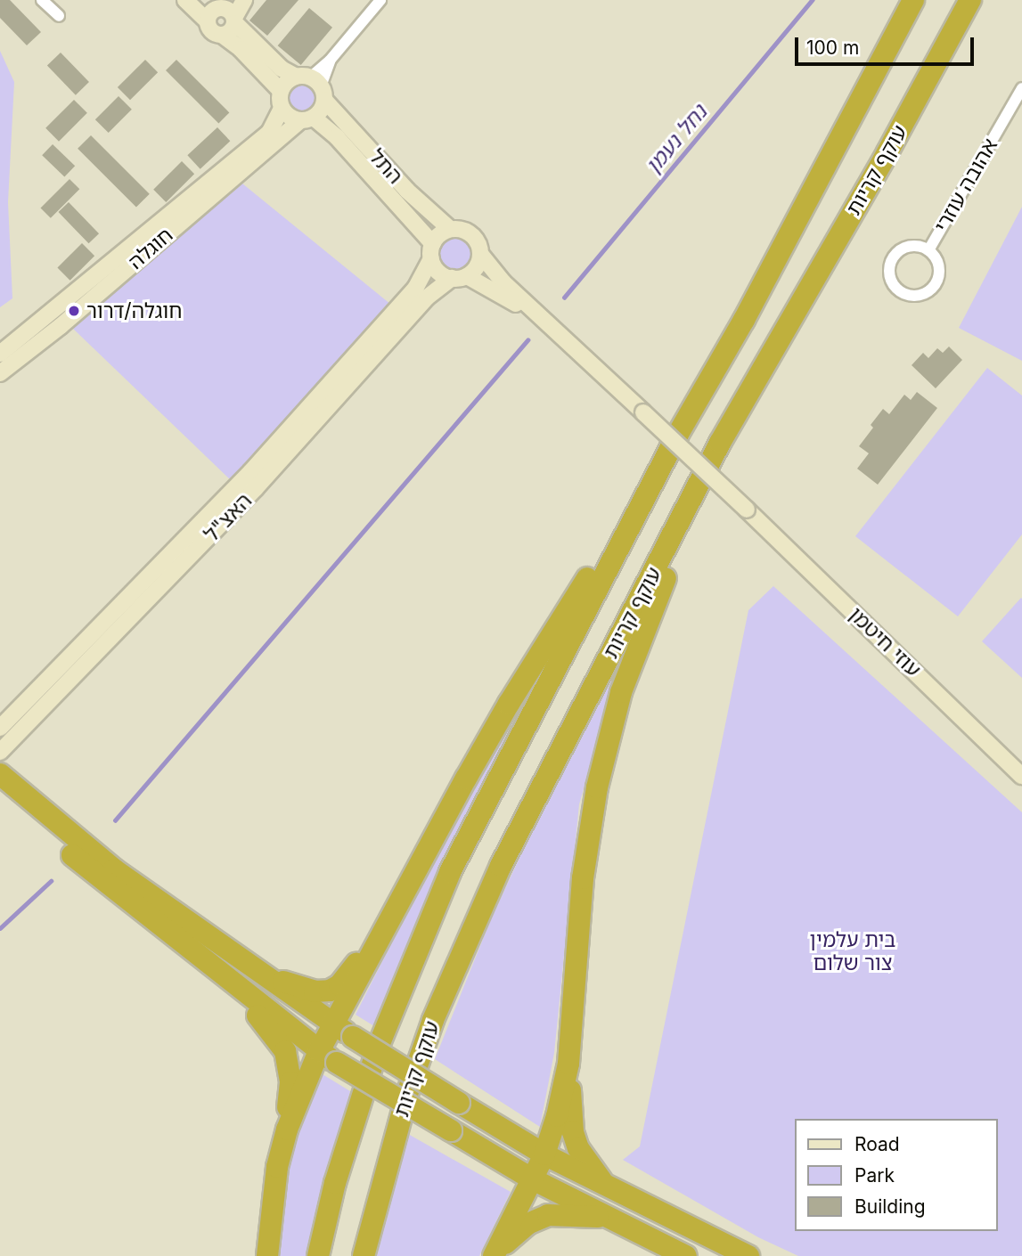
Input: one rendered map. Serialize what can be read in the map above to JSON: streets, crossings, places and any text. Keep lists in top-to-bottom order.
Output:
{
  "streets": {
    "highway": ["עוקף קריות"],
    "street": [
      "התל",
      "אהובה עוזרי",
      "חוגלה",
      "האצ\"ל",
      "עוזי חיטמן"
    ]
  },
  "crossings": [
    ["התל", "חוגלה"],
    ["התל", "האצ\"ל"]
  ],
  "water": ["נחל נעמן"],
  "parks": ["בית עלמין צור שלום"],
  "places": ["חוגלה/דרור"],
  "legend": ["Road", "Park", "Building"],
  "scale_bar": "100 m"
}
